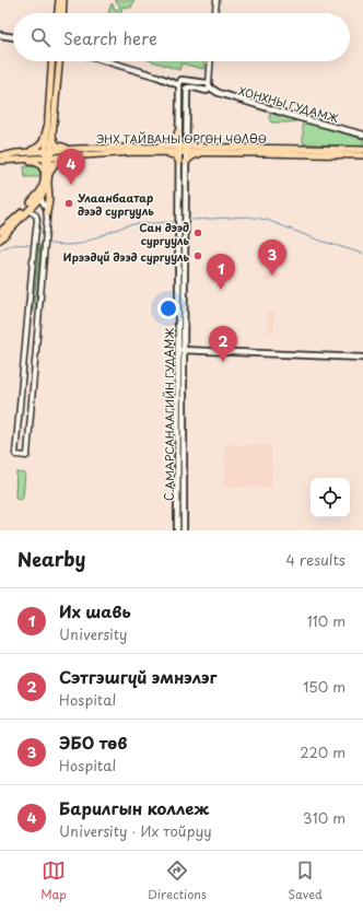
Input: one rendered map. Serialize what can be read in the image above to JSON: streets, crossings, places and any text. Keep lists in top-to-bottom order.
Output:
{
  "streets": {
    "main road": ["ХОНХНЫ ГУДАМЖ", "ЭНХ ТАЙВАНЫ ӨРГӨН ЧӨЛӨӨ", "С.АМАРСАНААГИЙН ГУДАМЖ"]
  },
  "crossings": [
    ["ЭНХ ТАЙВАНЫ ӨРГӨН ЧӨЛӨӨ", "С.АМАРСАНААГИЙН ГУДАМЖ"]
  ],
  "places": ["Улаанбаатар дээд сургууль", "Сан дээд сургууль", "Ирээдүй дээд сургууль"],
  "page": {
    "search": "Search here",
    "pins": [
      "4",
      "3",
      "1",
      "2"
    ],
    "heading": ["Nearby", "4 results"],
    "list": [
      {
        "mark": "1",
        "name": "Их шавь",
        "note": "University",
        "value": "110 m"
      },
      {
        "mark": "2",
        "name": "Сэтгэшгүй эмнэлэг",
        "note": "Hospital",
        "value": "150 m"
      },
      {
        "mark": "3",
        "name": "ЭБО төв",
        "note": "Hospital",
        "value": "220 m"
      },
      {
        "mark": "4",
        "name": "Барилгын коллеж",
        "note": "University · Их тойруу",
        "value": "310 m"
      }
    ],
    "nav": ["Map", "Directions", "Saved"]
  }
}
